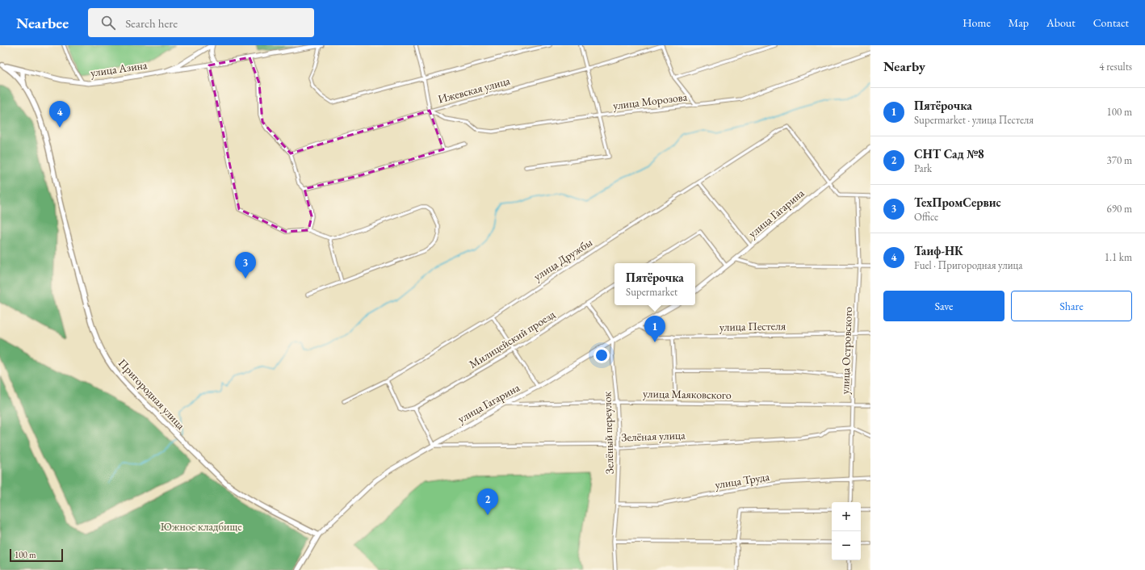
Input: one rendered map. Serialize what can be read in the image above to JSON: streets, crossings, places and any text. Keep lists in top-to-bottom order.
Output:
{
  "streets": {
    "main road": ["улица Азина", "улица Гагарина", "Пригородная улица"],
    "street": [
      "Ижевская улица",
      "улица Морозова",
      "улица Дружбы",
      "улица Пестеля",
      "Милицейский проезд",
      "улица Островского",
      "улица Маяковского",
      "Зелёный переулок",
      "Зелёная улица",
      "улица Труда"
    ]
  },
  "crossings": [
    ["улица Азина", "Пригородная улица"],
    ["Ижевская улица", "улица Морозова"],
    ["улица Гагарина", "улица Дружбы"],
    ["улица Гагарина", "улица Пестеля"],
    ["улица Гагарина", "Пригородная улица"],
    ["улица Гагарина", "улица Маяковского"],
    ["улица Гагарина", "Зелёный переулок"],
    ["улица Гагарина", "Зелёная улица"],
    ["улица Пестеля", "улица Островского"],
    ["улица Островского", "улица Маяковского"],
    ["улица Островского", "Зелёная улица"],
    ["улица Островского", "улица Труда"],
    ["улица Маяковского", "Зелёный переулок"],
    ["Зелёный переулок", "Зелёная улица"],
    ["Зелёный переулок", "улица Труда"]
  ],
  "parks": ["Южное кладбище"],
  "scale_bar": "100 m",
  "page": {
    "header": "Nearbee",
    "search": "Search here",
    "nav": [
      "Home",
      "Map",
      "About",
      "Contact"
    ],
    "heading": ["Nearby", "4 results"],
    "list": [
      {
        "mark": "1",
        "name": "Пятёрочка",
        "note": "Supermarket · улица Пестеля",
        "value": "100 m"
      },
      {
        "mark": "2",
        "name": "СНТ Сад №8",
        "note": "Park",
        "value": "370 m"
      },
      {
        "mark": "3",
        "name": "ТехПромСервис",
        "note": "Office",
        "value": "690 m"
      },
      {
        "mark": "4",
        "name": "Таиф-НК",
        "note": "Fuel · Пригородная улица",
        "value": "1.1 km"
      }
    ],
    "pins": [
      "4",
      "3",
      "1",
      "2"
    ],
    "popup": ["Пятёрочка", "Supermarket"],
    "buttons": ["Save", "Share"],
    "map_buttons": ["+", "−"],
    "scale": "100 m"
  }
}
